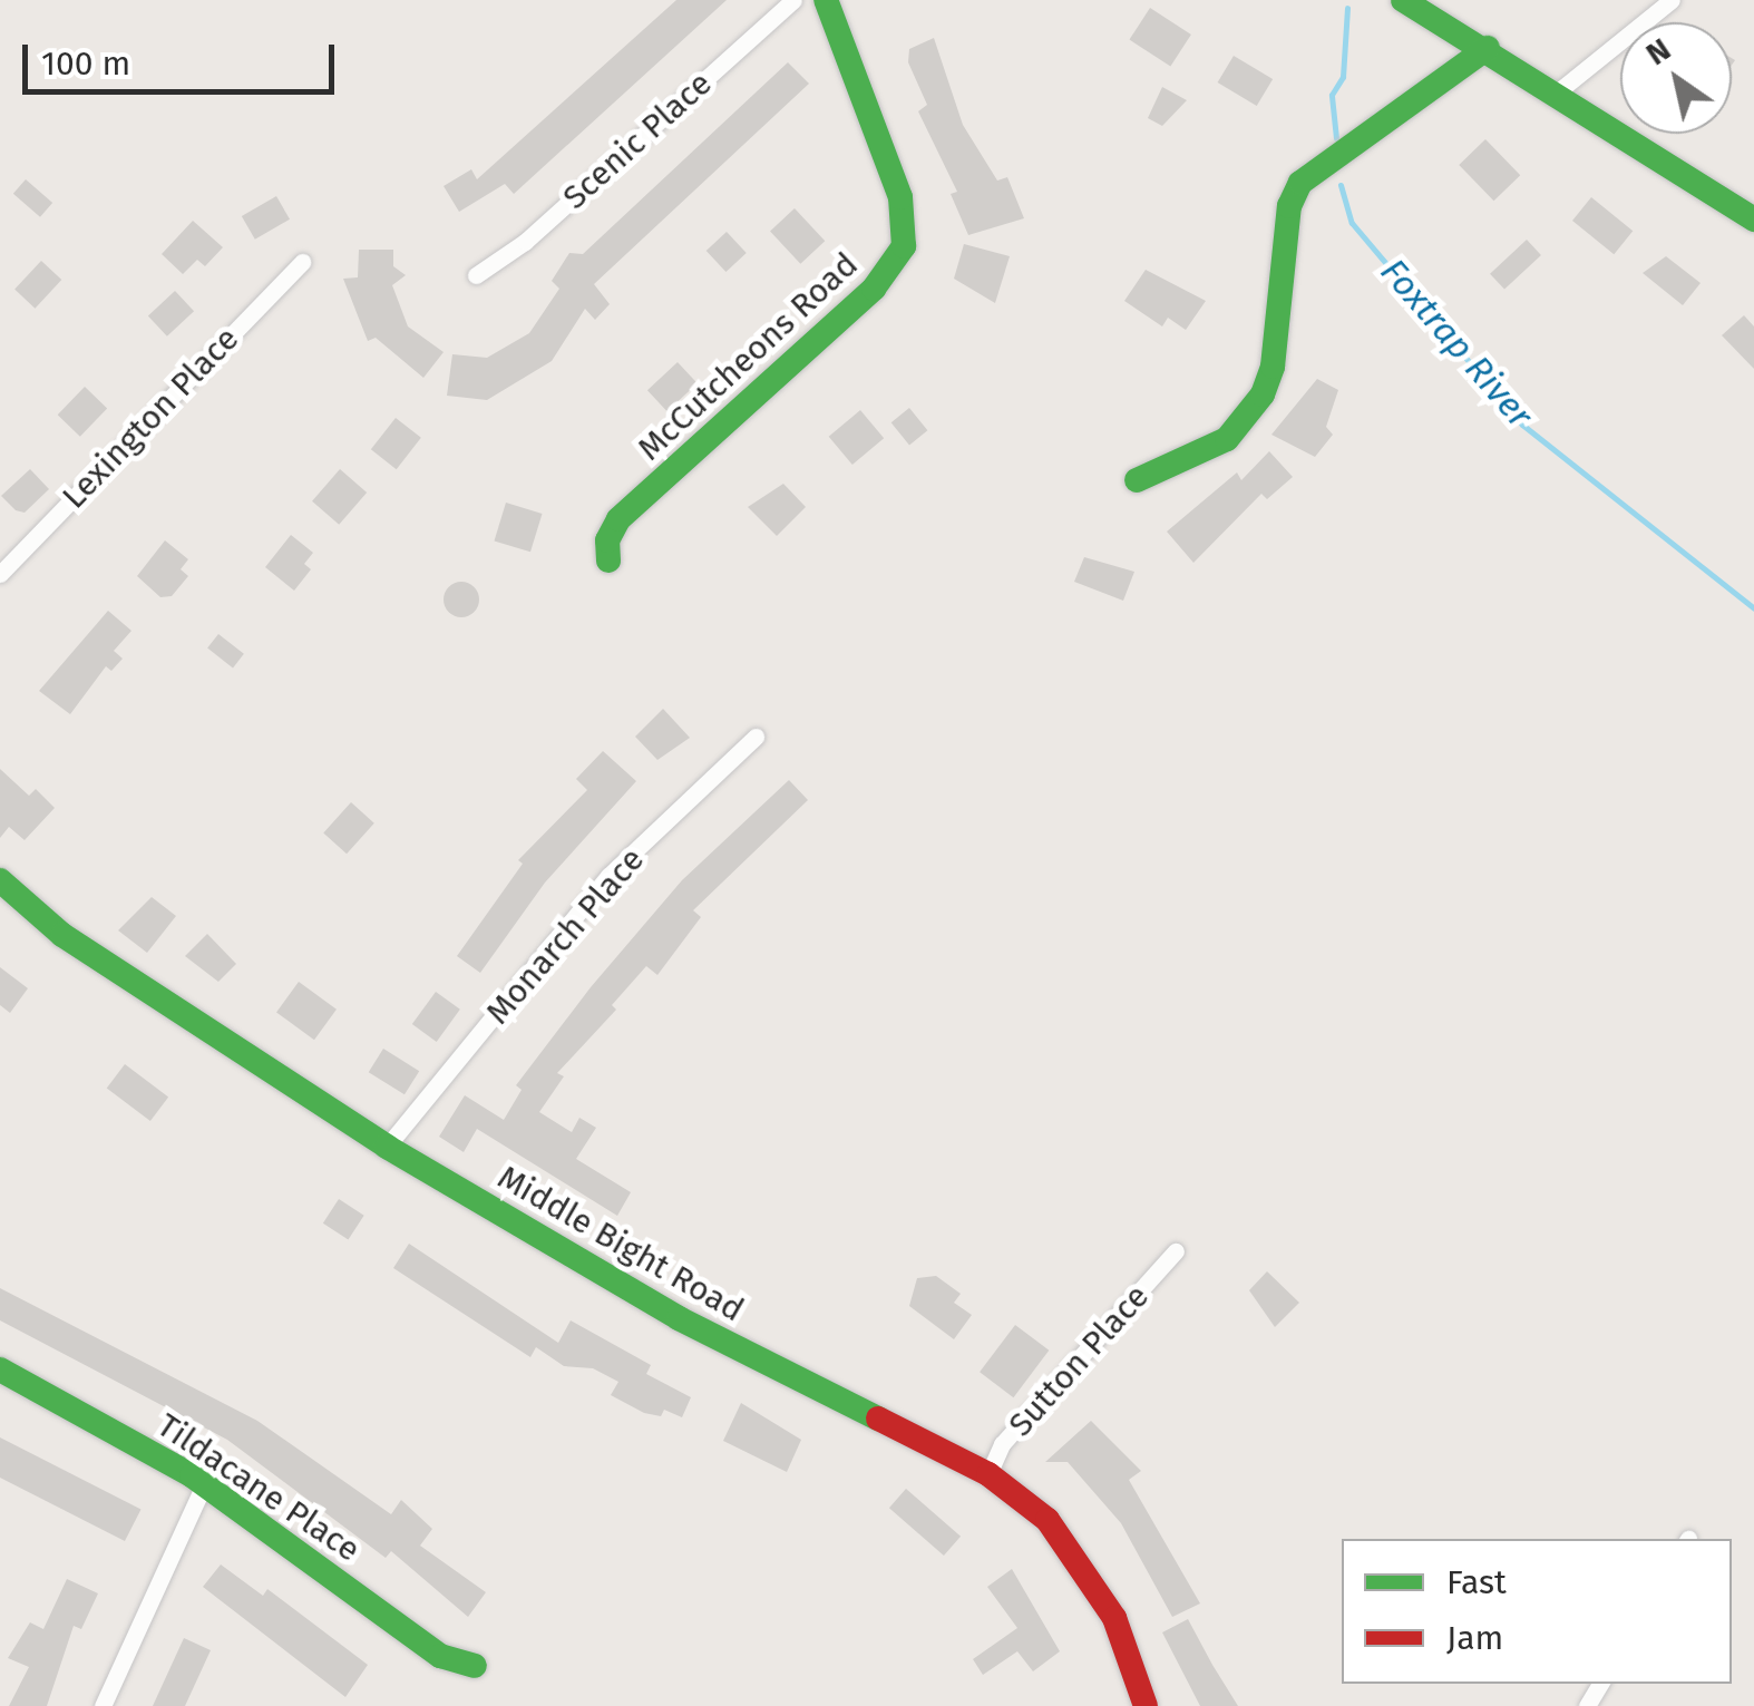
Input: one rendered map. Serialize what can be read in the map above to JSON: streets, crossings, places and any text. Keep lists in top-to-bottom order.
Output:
{
  "streets": {
    "street": [
      "Scenic Place",
      "McCutcheons Road",
      "Lexington Place",
      "Monarch Place",
      "Middle Bight Road",
      "Sutton Place",
      "Tildacane Place"
    ]
  },
  "crossings": [
    ["Monarch Place", "Middle Bight Road"],
    ["Middle Bight Road", "Sutton Place"]
  ],
  "water": ["Foxtrap River"],
  "legend": ["Fast", "Jam"],
  "scale_bar": "100 m",
  "north": "top left"
}
